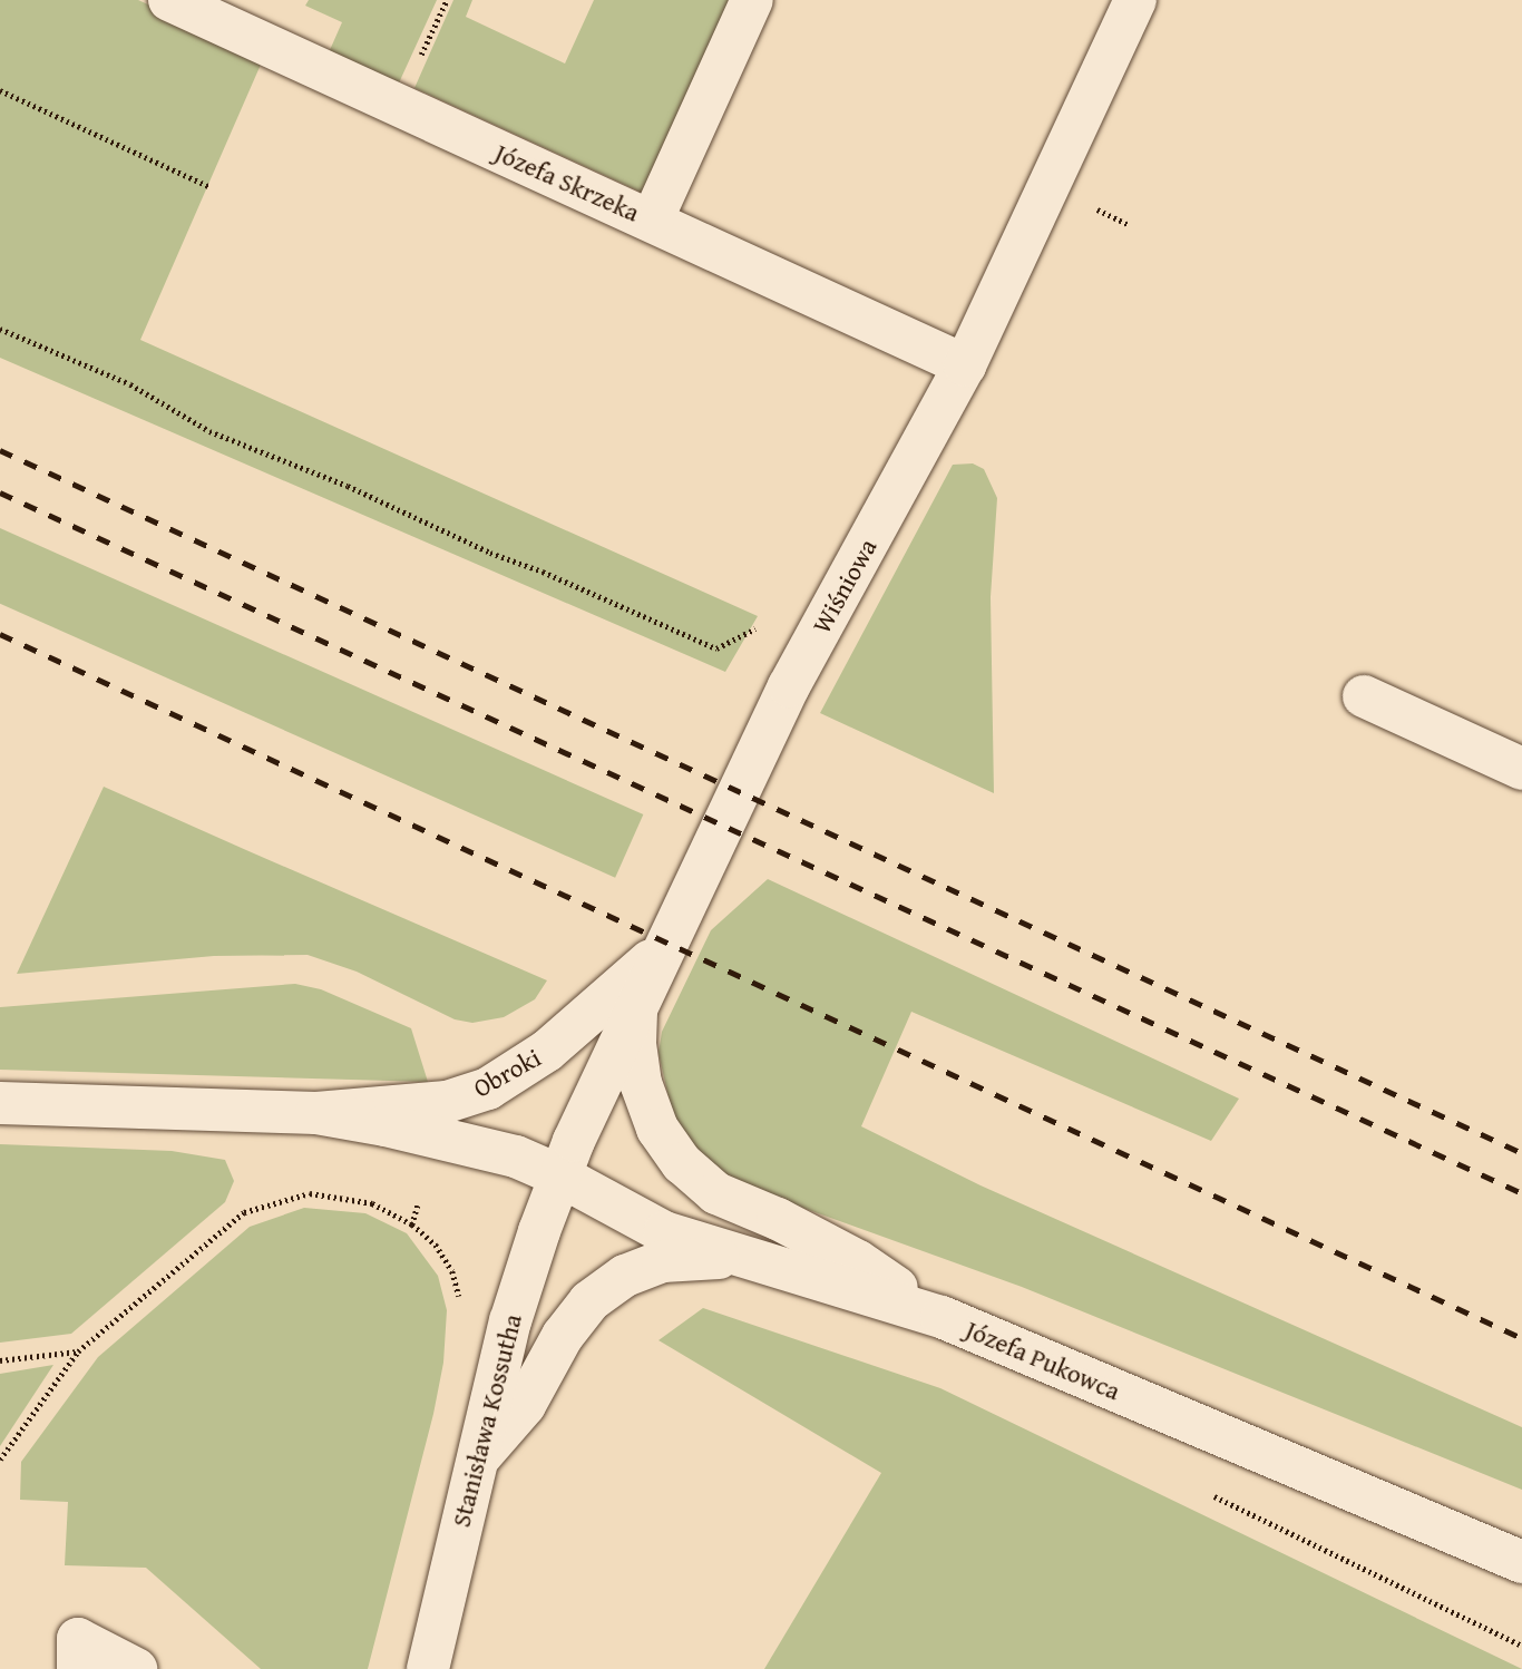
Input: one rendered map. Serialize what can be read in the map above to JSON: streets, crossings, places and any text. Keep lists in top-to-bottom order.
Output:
{
  "streets": {
    "street": [
      "Józefa Skrzeka",
      "Wiśniowa",
      "Obroki",
      "Józefa Pukowca",
      "Stanisława Kossutha"
    ]
  },
  "crossings": [
    ["Józefa Skrzeka", "Wiśniowa"],
    ["Wiśniowa", "Obroki"],
    ["Wiśniowa", "Józefa Pukowca"],
    ["Wiśniowa", "Stanisława Kossutha"],
    ["Obroki", "Józefa Pukowca"],
    ["Obroki", "Stanisława Kossutha"],
    ["Józefa Pukowca", "Stanisława Kossutha"]
  ]
}
